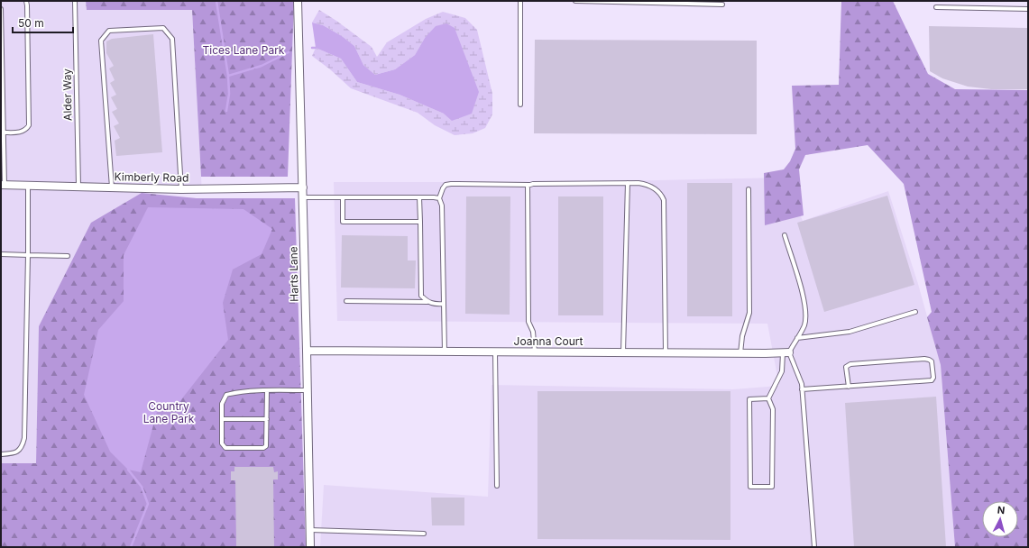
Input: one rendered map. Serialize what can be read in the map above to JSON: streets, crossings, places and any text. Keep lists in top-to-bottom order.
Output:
{
  "streets": {
    "street": ["Kimberly Road", "Harts Lane", "Joanna Court"],
    "lane": ["Alder Way"]
  },
  "crossings": [
    ["Alder Way", "Kimberly Road"],
    ["Kimberly Road", "Harts Lane"],
    ["Harts Lane", "Joanna Court"]
  ],
  "parks": ["Tices Lane Park", "Country Lane Park"],
  "scale_bar": "50 m",
  "north": "top"
}
